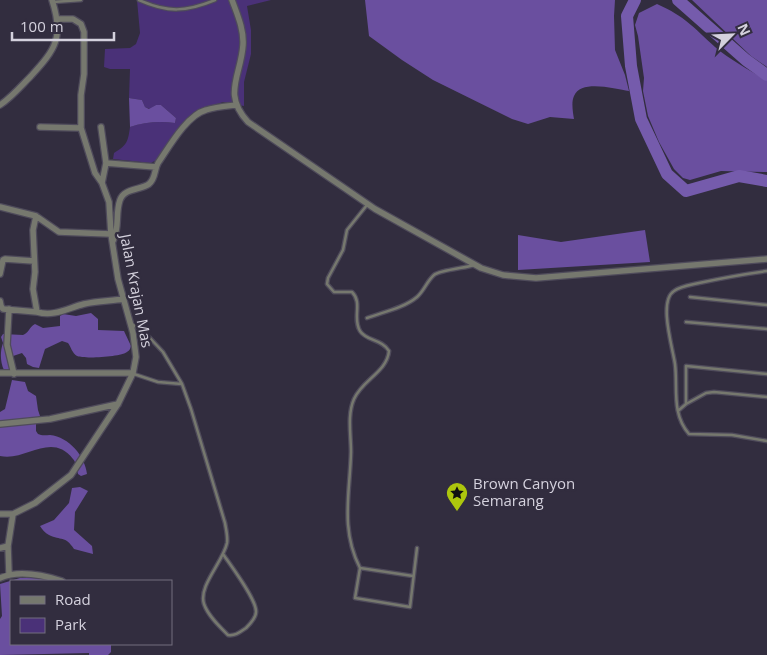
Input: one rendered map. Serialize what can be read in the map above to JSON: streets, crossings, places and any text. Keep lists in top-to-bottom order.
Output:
{
  "streets": {
    "street": ["Jalan Krajan Mas"]
  },
  "places": {
    "place": ["Brown Canyon Semarang"]
  },
  "legend": ["Road", "Park"],
  "scale_bar": "100 m",
  "north": "top right"
}
